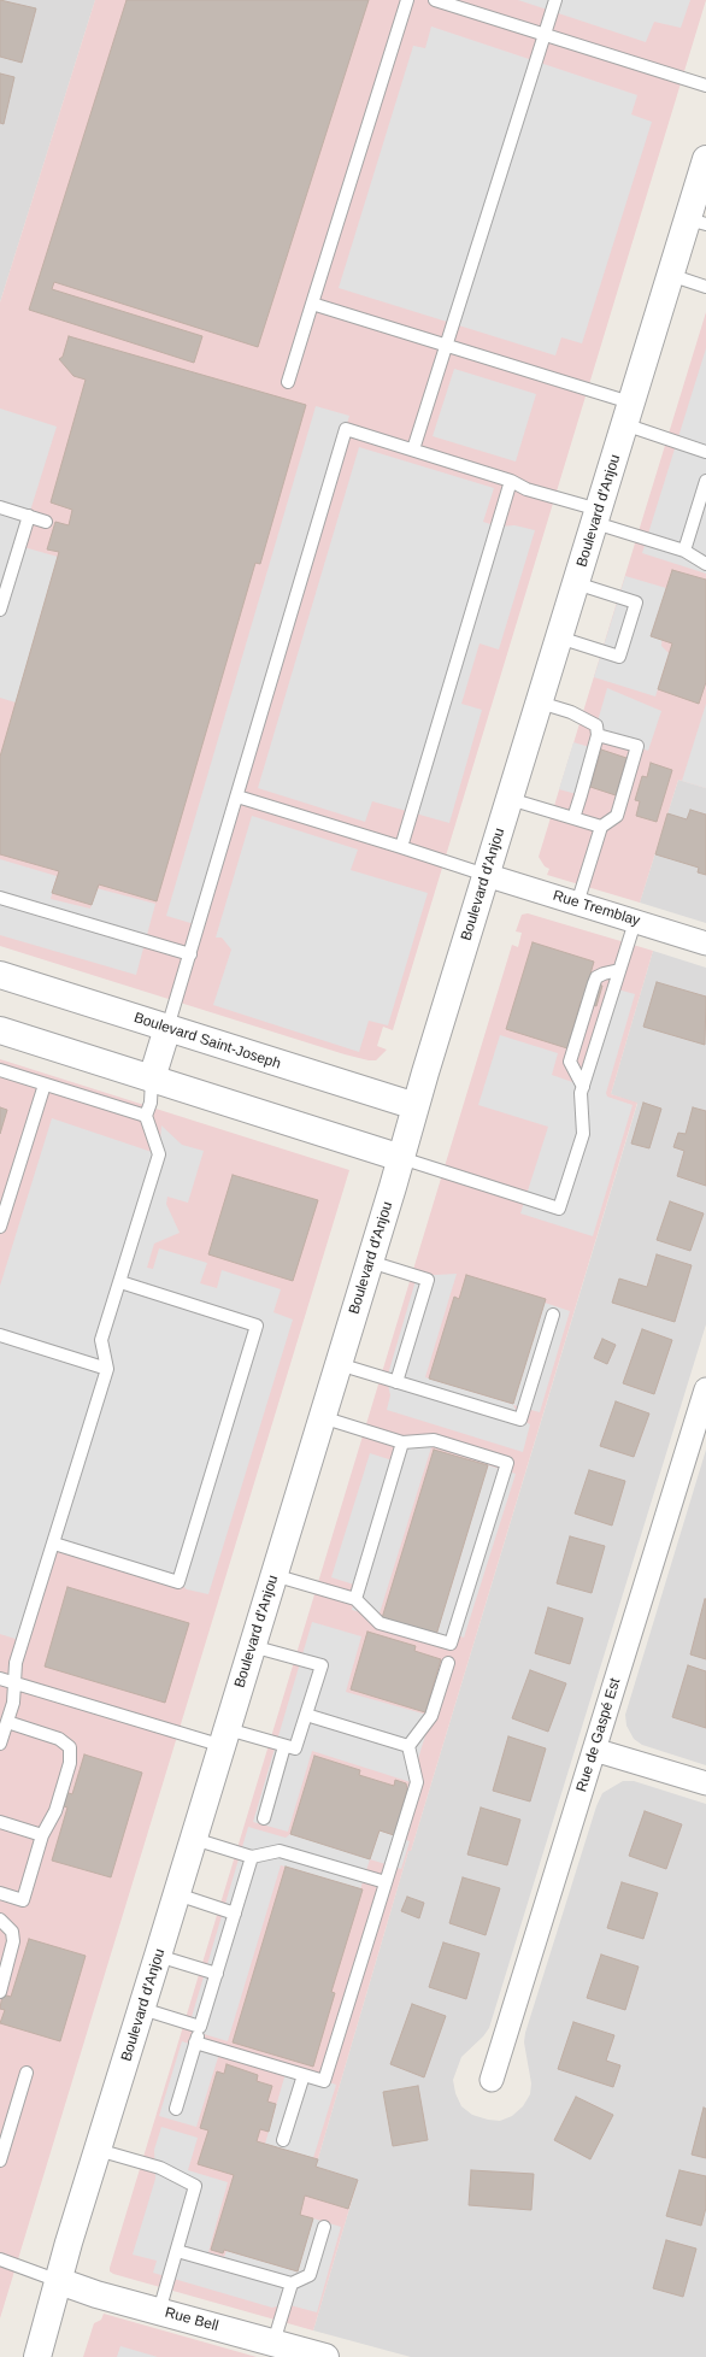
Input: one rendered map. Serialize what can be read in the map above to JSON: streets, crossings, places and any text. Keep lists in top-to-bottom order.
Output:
{
  "streets": {
    "street": [
      "Boulevard d'Anjou",
      "Rue Tremblay",
      "Boulevard Saint-Joseph",
      "Rue de Gaspé Est",
      "Rue Bell"
    ]
  },
  "crossings": [
    ["Boulevard d'Anjou", "Rue Tremblay"],
    ["Boulevard d'Anjou", "Boulevard Saint-Joseph"],
    ["Boulevard d'Anjou", "Rue Bell"]
  ]
}
